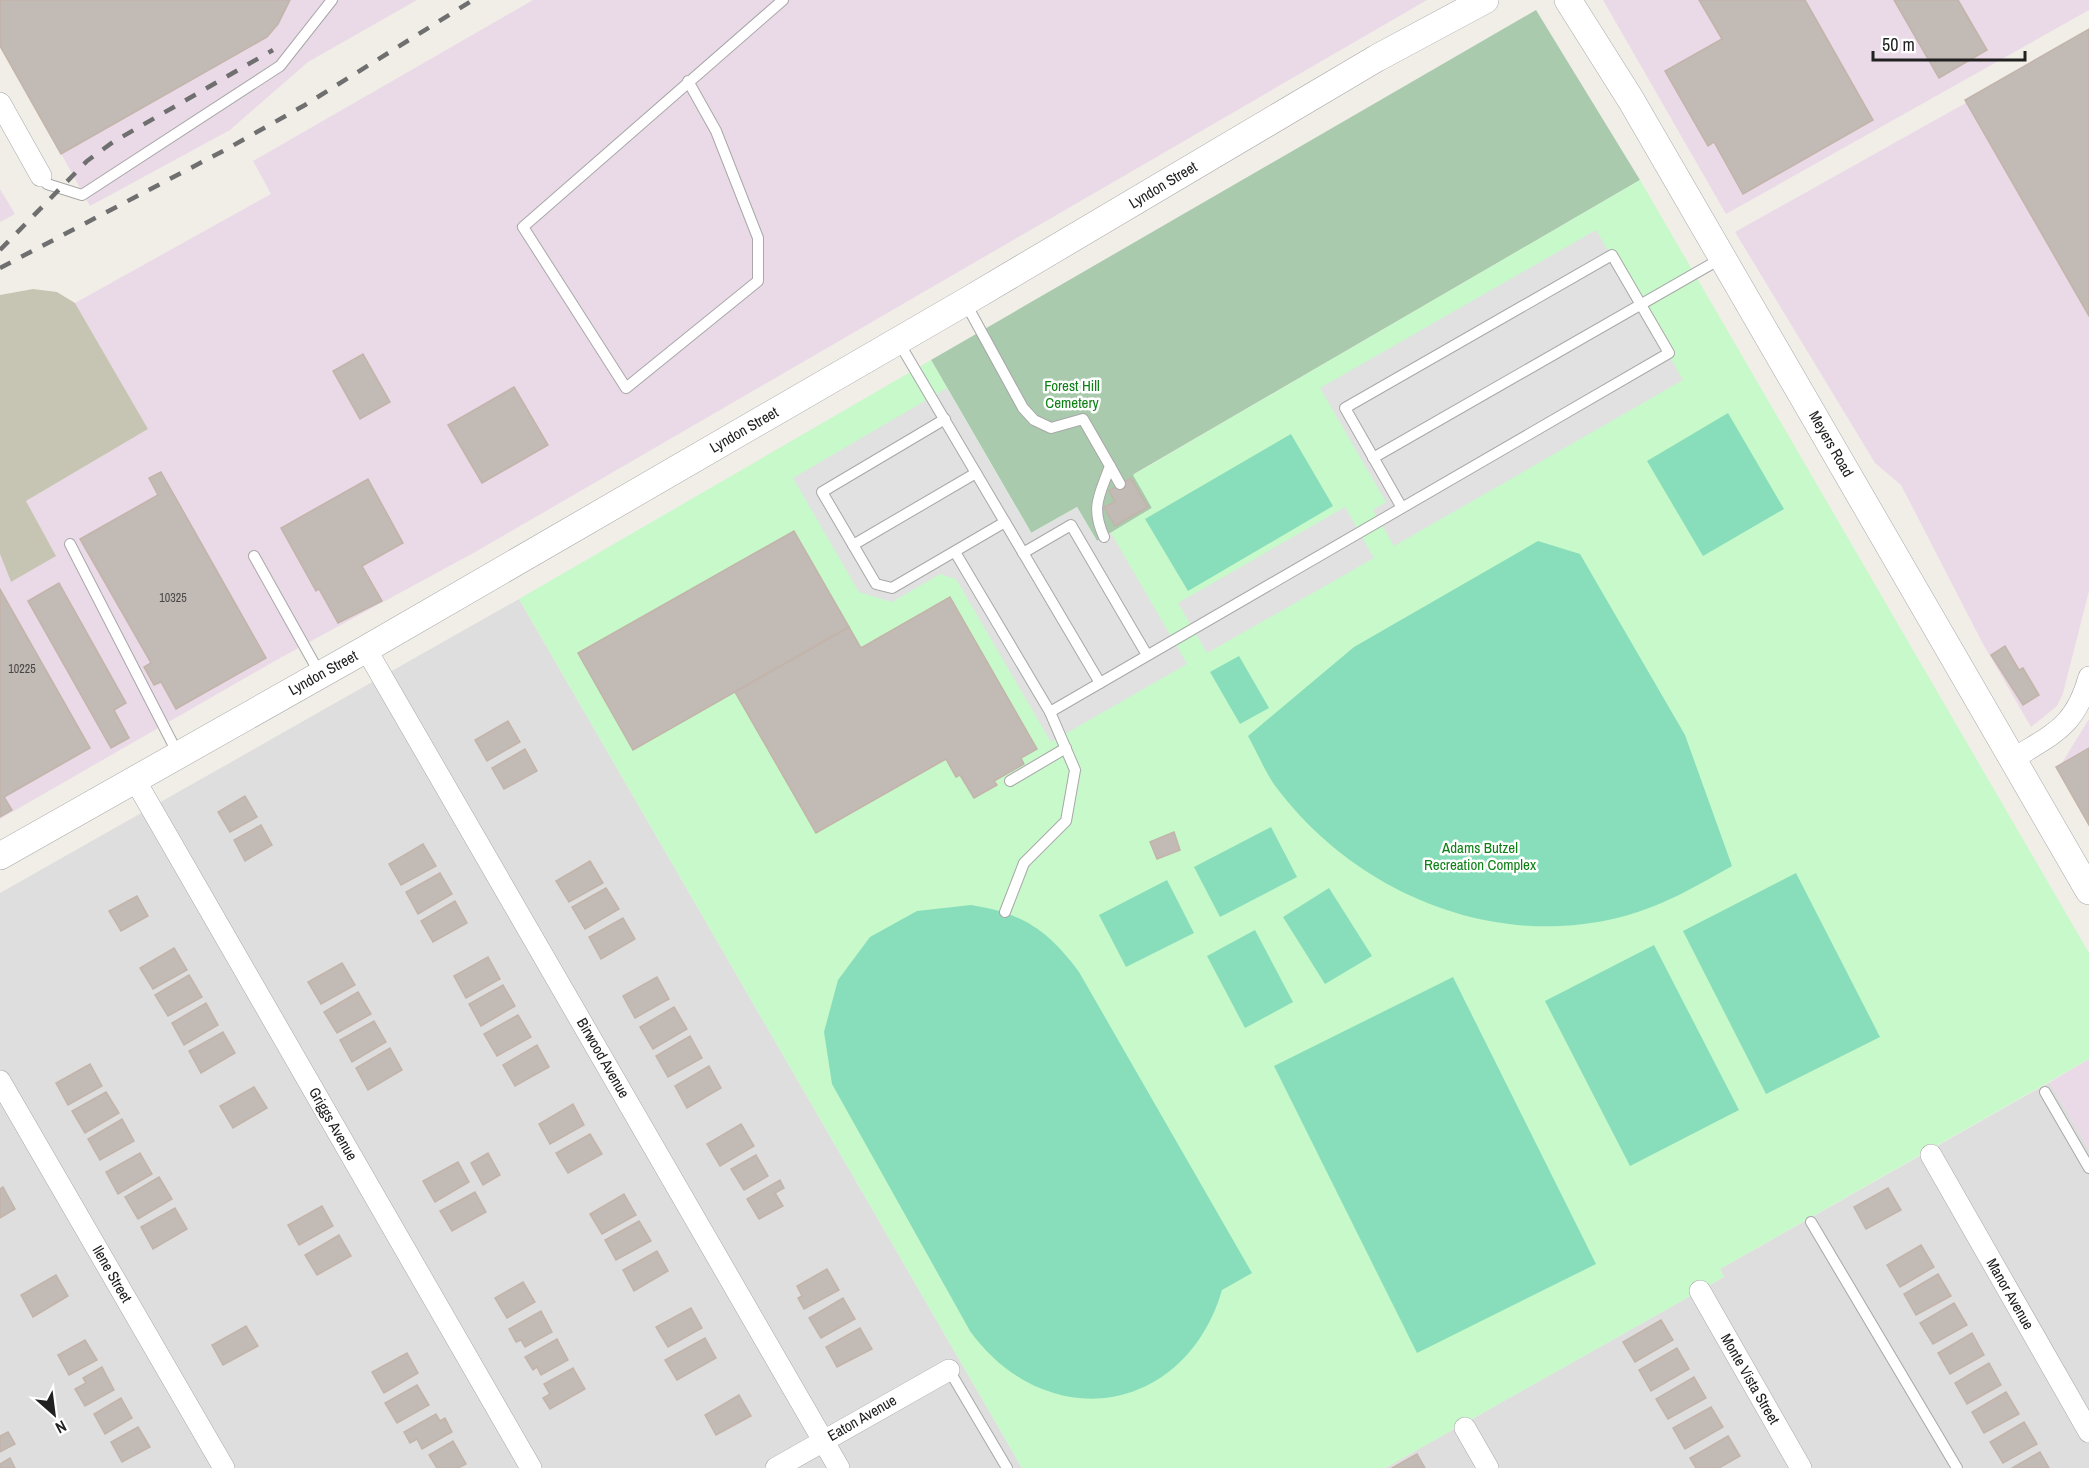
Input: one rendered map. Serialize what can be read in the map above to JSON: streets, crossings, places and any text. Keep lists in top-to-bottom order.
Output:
{
  "streets": {
    "street": [
      "Lyndon Street",
      "Meyers Road",
      "Birwood Avenue",
      "Griggs Avenue",
      "Ilene Street",
      "Manor Avenue",
      "Monte Vista Street",
      "Eaton Avenue"
    ]
  },
  "crossings": [
    ["Lyndon Street", "Birwood Avenue"],
    ["Lyndon Street", "Griggs Avenue"],
    ["Birwood Avenue", "Eaton Avenue"]
  ],
  "parks": ["Forest Hill Cemetery", "Adams Butzel Recreation Complex"],
  "house_numbers": ["10325", "10225"],
  "scale_bar": "50 m",
  "north": "bottom right"
}
